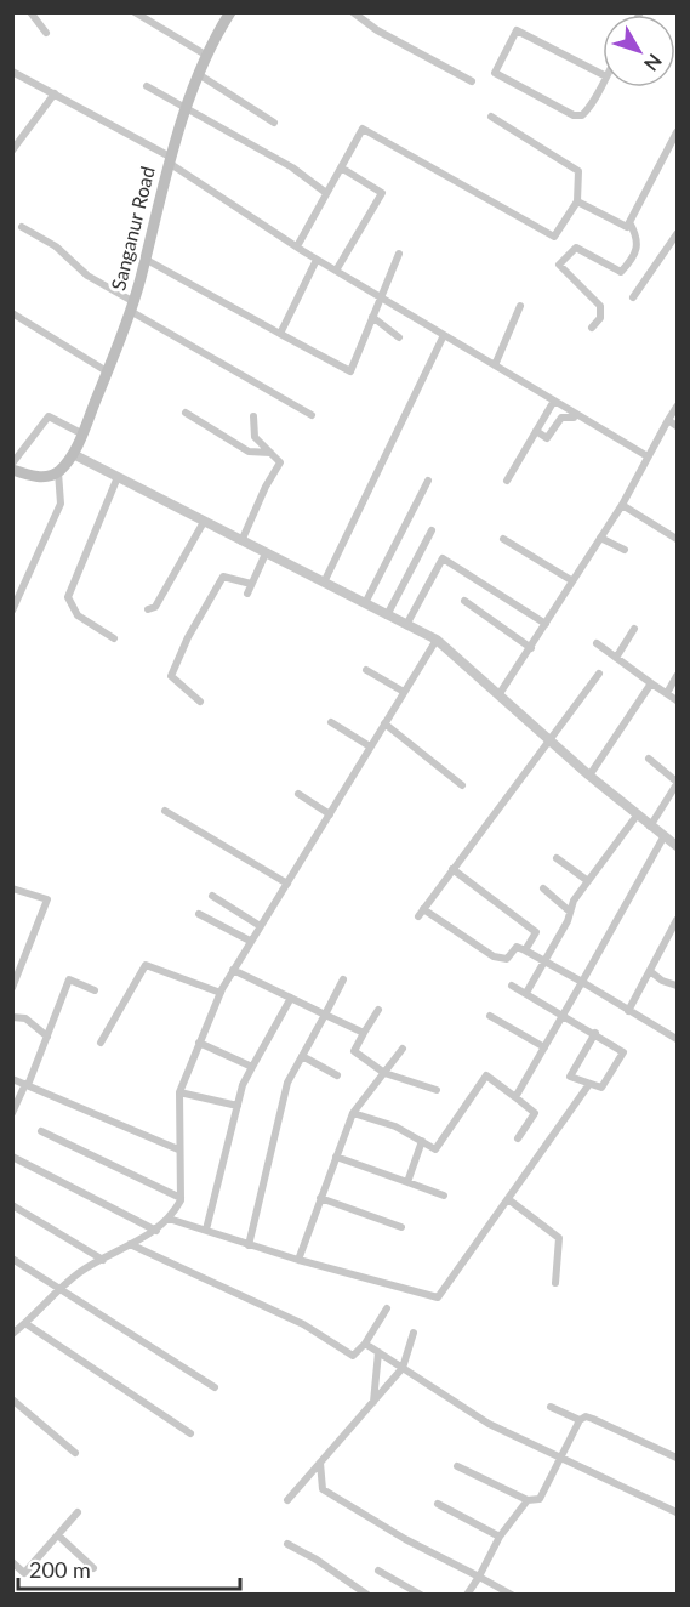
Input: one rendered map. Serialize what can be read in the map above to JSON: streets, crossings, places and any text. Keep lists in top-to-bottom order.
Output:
{
  "streets": {
    "main road": ["Sanganur Road"]
  },
  "scale_bar": "200 m",
  "north": "bottom right"
}
